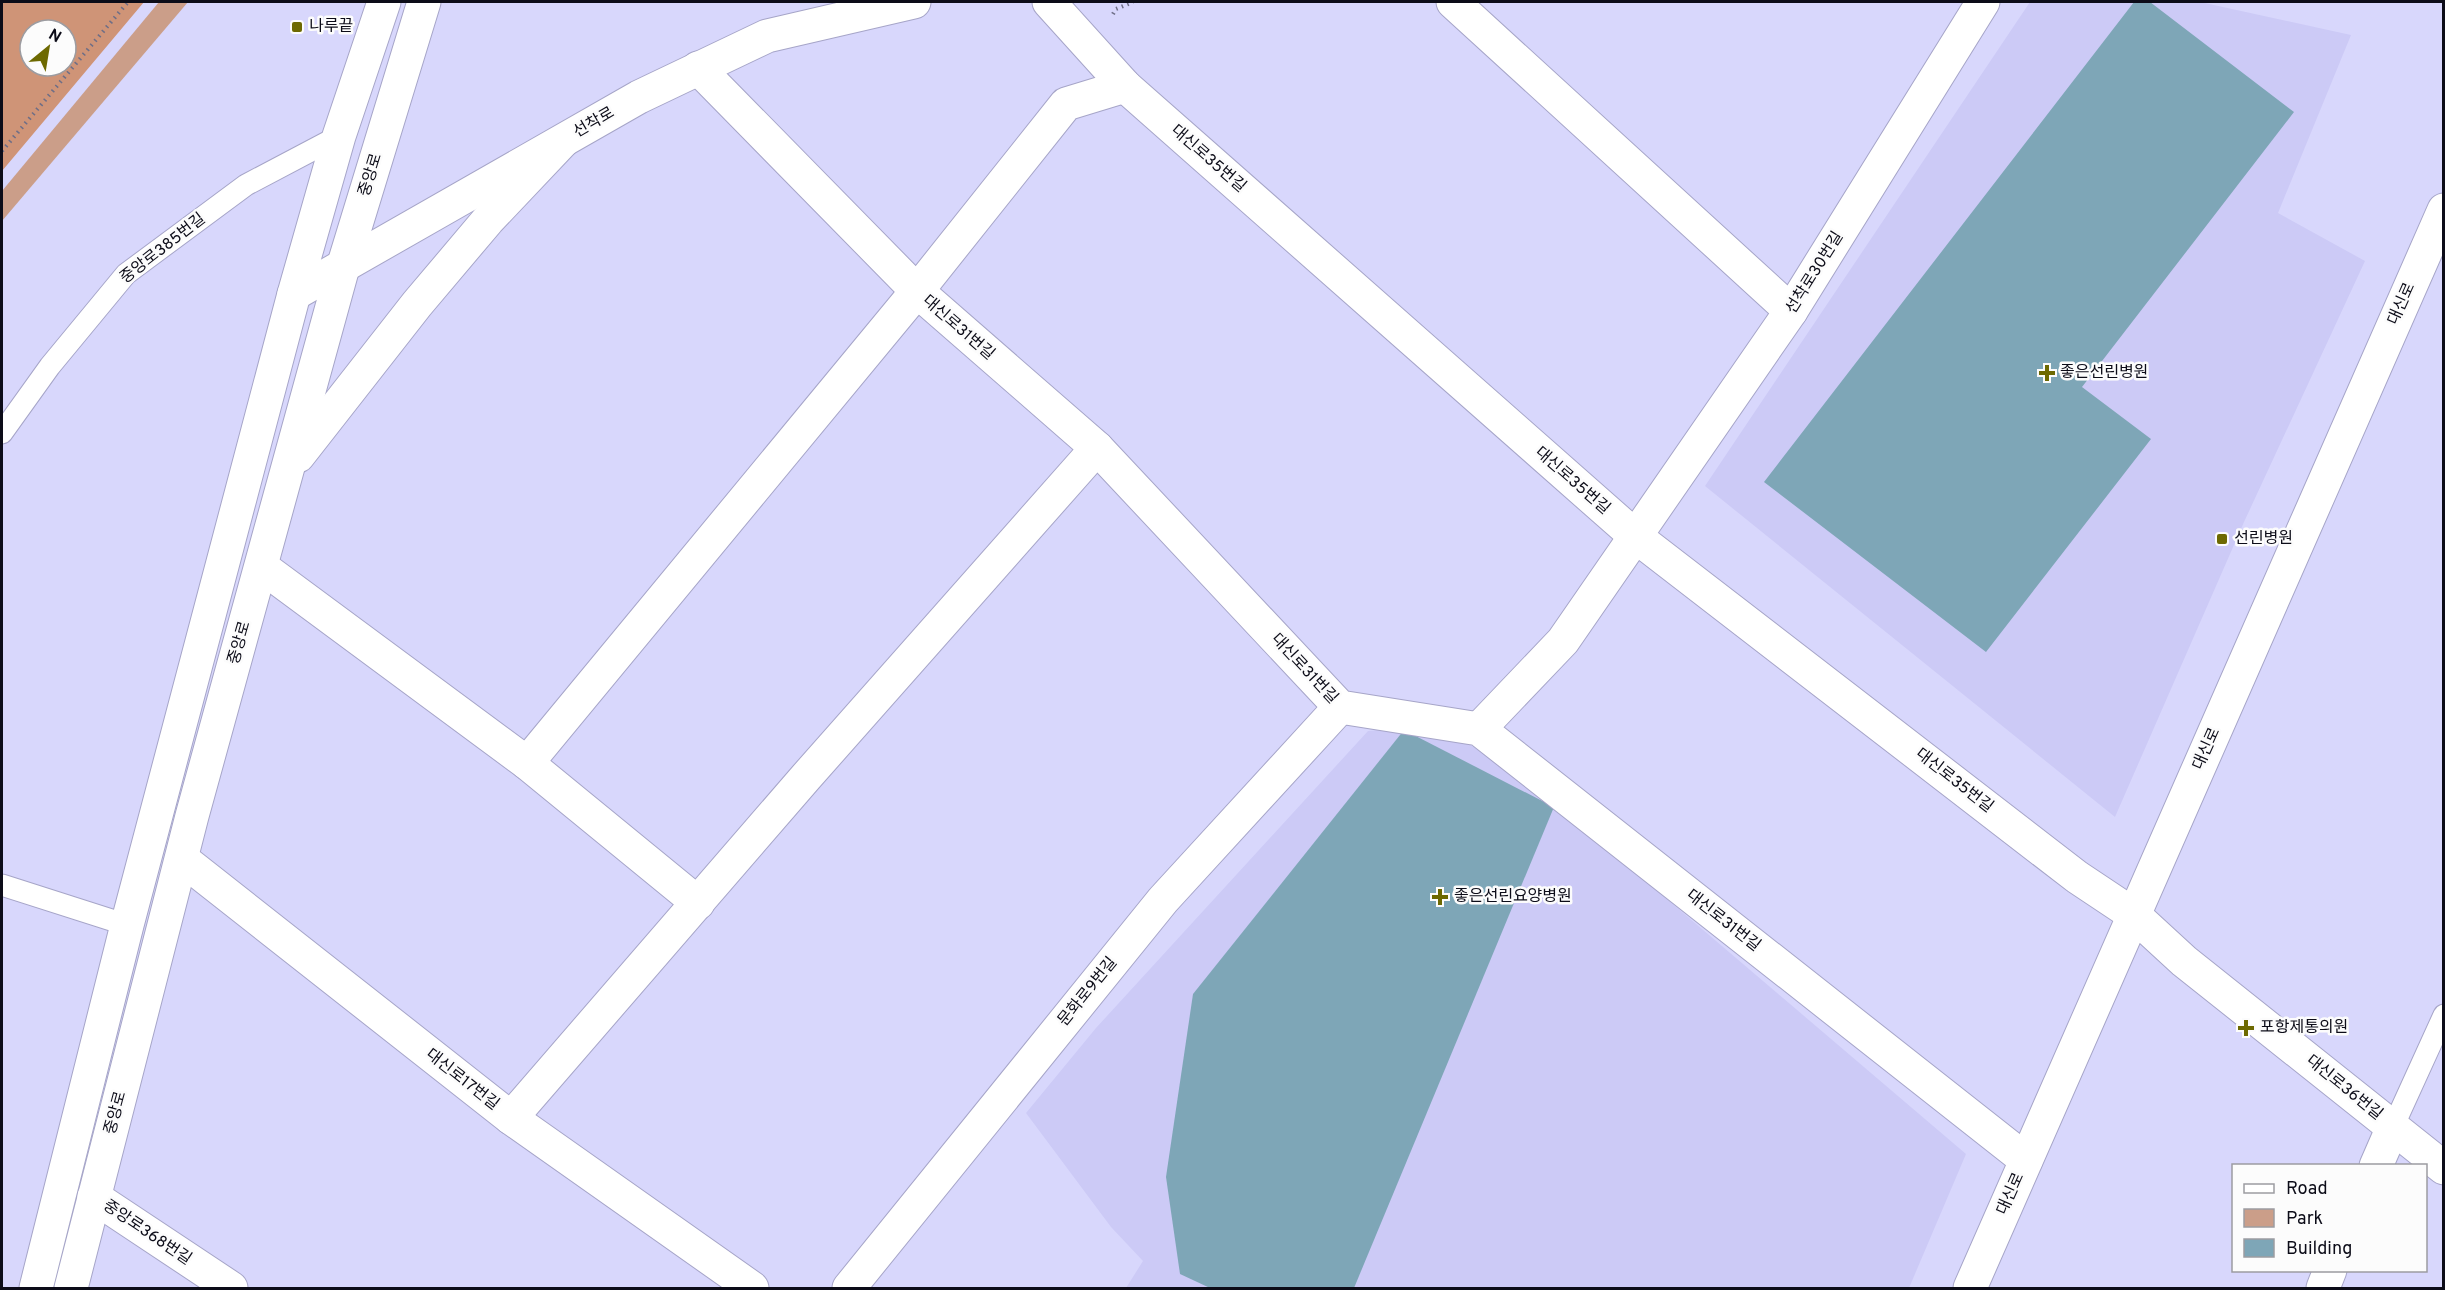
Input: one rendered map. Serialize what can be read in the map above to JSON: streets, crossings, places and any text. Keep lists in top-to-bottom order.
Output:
{
  "streets": {
    "street": [
      "선착로",
      "대신로35번길",
      "중앙로",
      "선착로30번길",
      "대신로",
      "대신로31번길",
      "문화로9번길",
      "대신로17번길",
      "대신로36번길",
      "중앙로368번길"
    ],
    "lane": ["중앙로385번길"]
  },
  "crossings": [
    ["선착로", "중앙로"],
    ["선착로", "대신로31번길"],
    ["대신로35번길", "선착로30번길"],
    ["대신로35번길", "대신로"],
    ["대신로35번길", "대신로36번길"],
    ["중앙로", "대신로17번길"],
    ["중앙로", "중앙로368번길"],
    ["선착로30번길", "대신로31번길"],
    ["대신로", "대신로31번길"],
    ["대신로", "대신로36번길"],
    ["대신로31번길", "문화로9번길"]
  ],
  "places": {
    "transit": ["나루끝", "선린병원"],
    "health": ["좋은선린병원", "좋은선린요양병원", "포항제통의원"]
  },
  "legend": ["Road", "Park", "Building"],
  "north": "top right"
}
